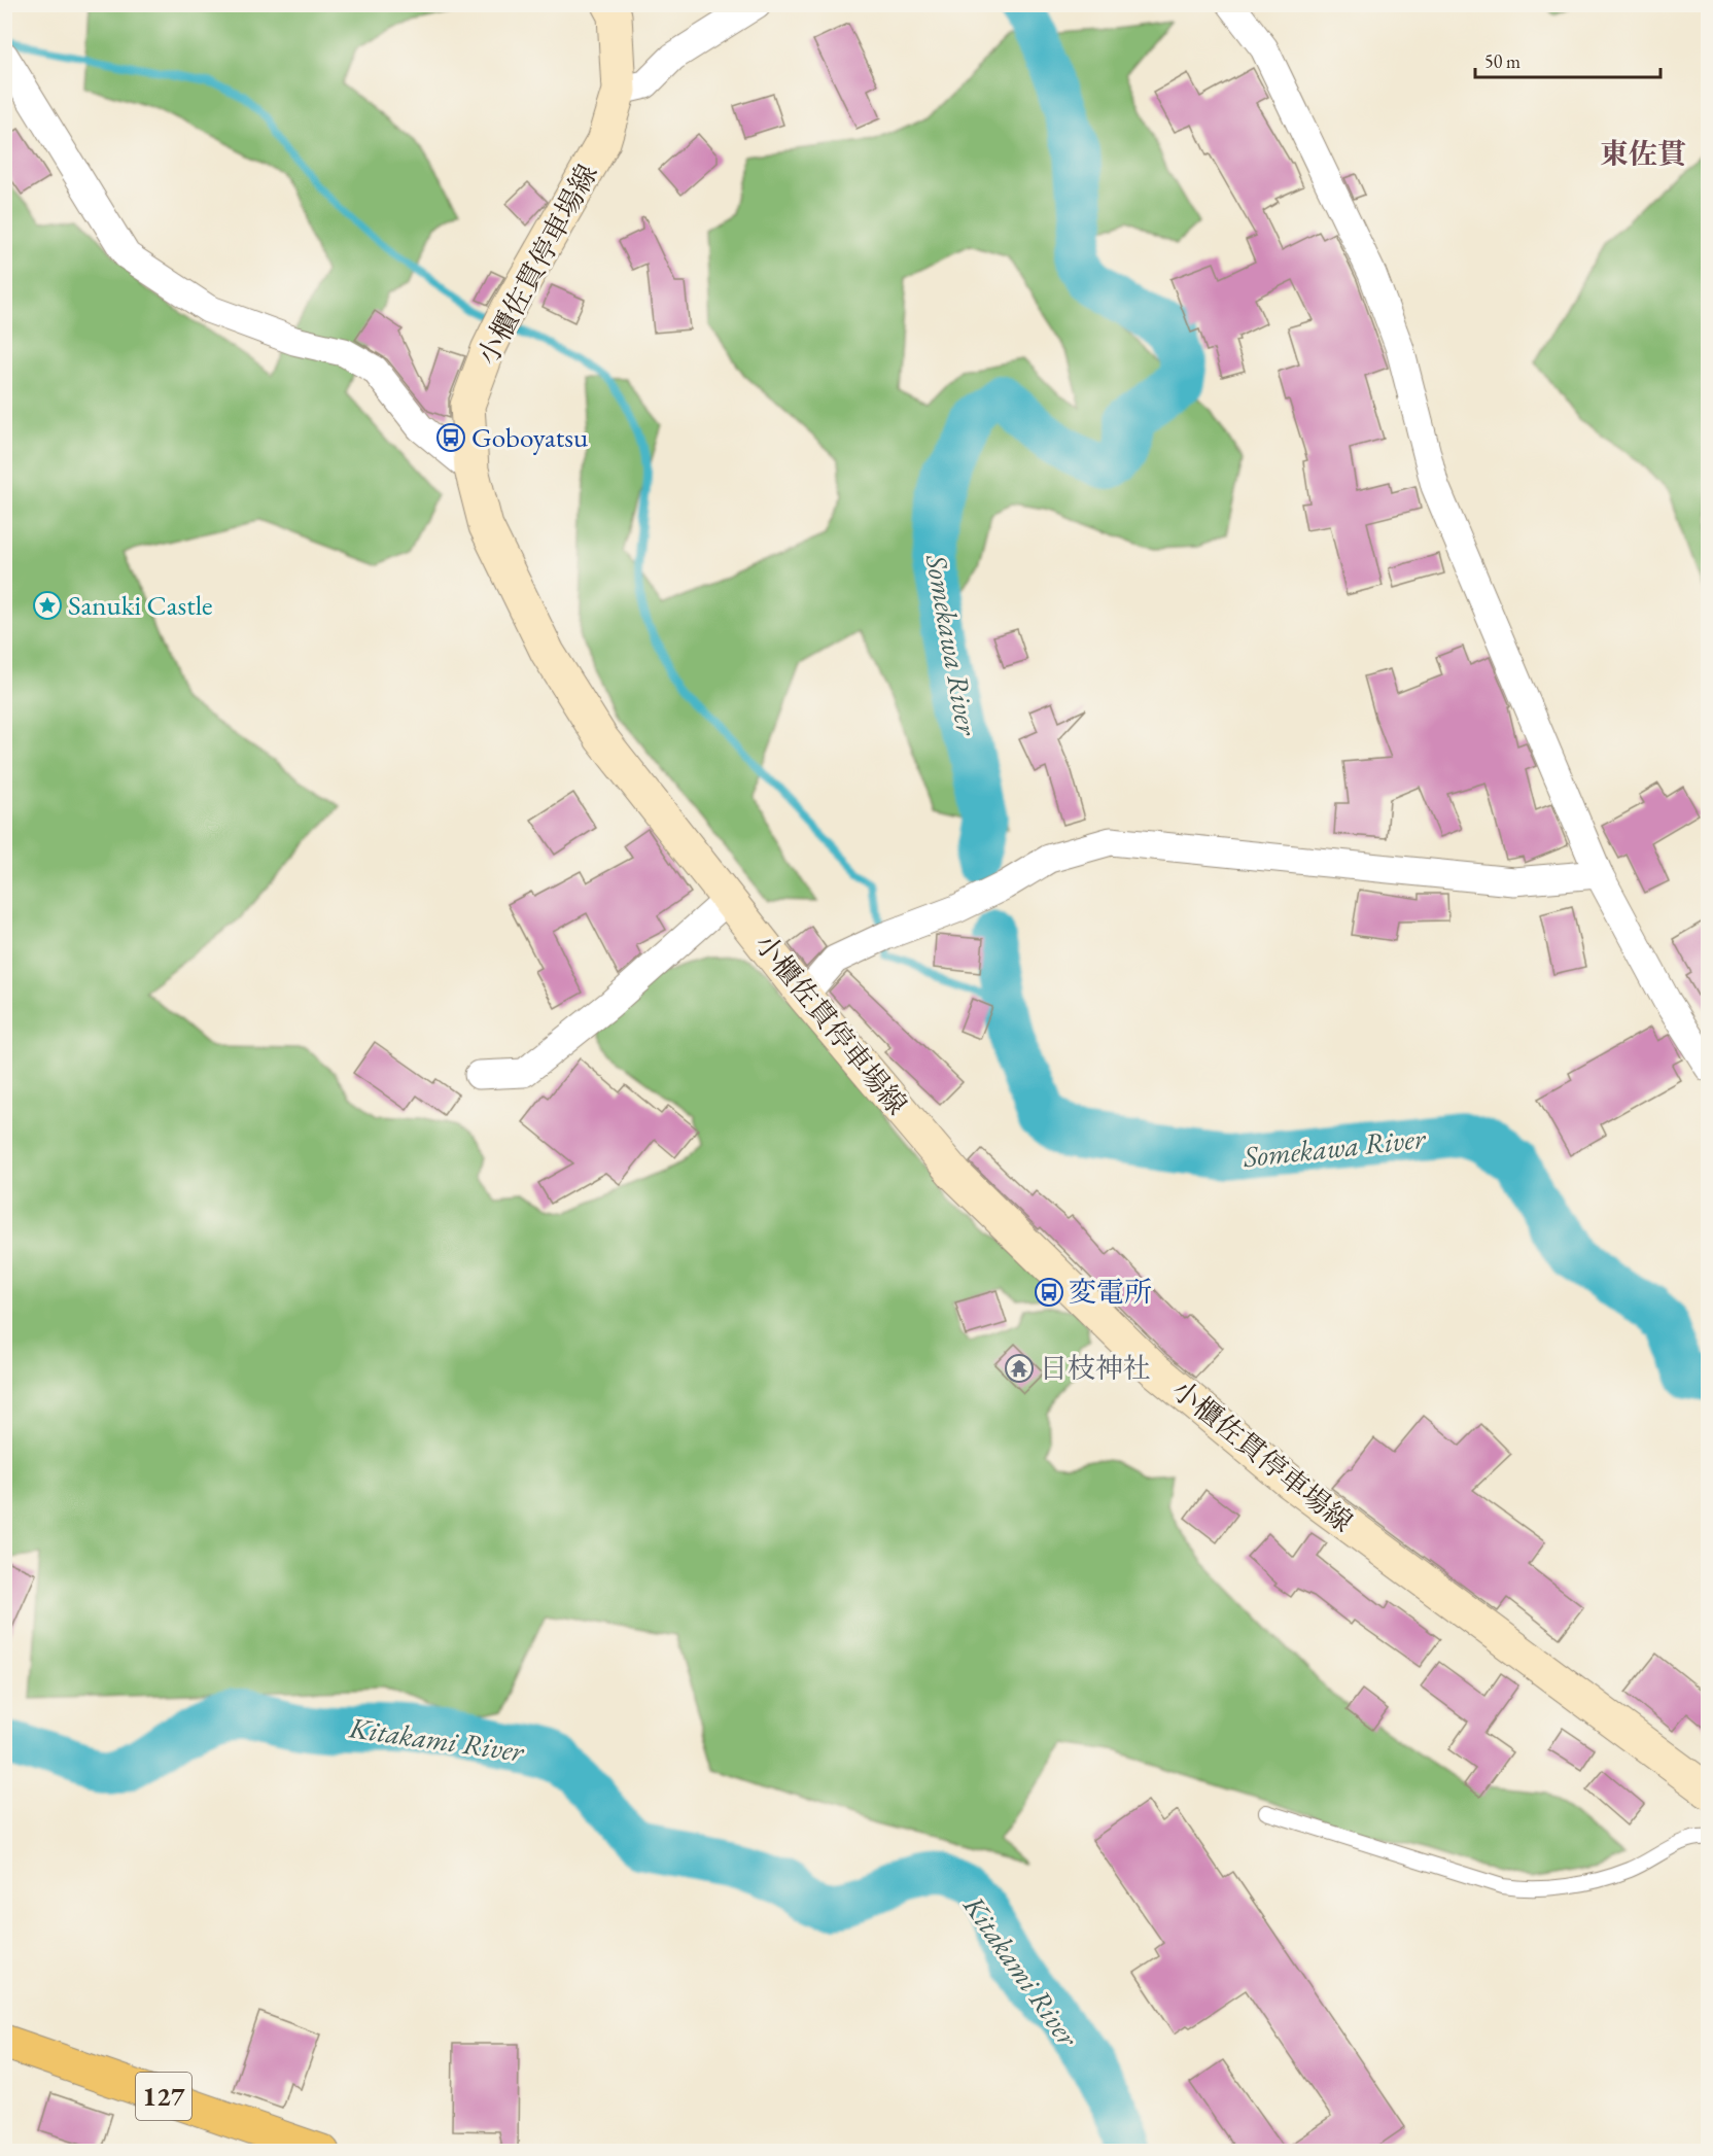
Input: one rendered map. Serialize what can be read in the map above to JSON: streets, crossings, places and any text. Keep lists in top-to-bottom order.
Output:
{
  "streets": {
    "highway": ["127"],
    "main road": ["小櫃佐貫停車場線"]
  },
  "districts": ["東佐貫"],
  "water": ["Somekawa River", "Kitakami River"],
  "places": {
    "bus stop": ["Goboyatsu", "変電所"],
    "place": ["Sanuki Castle"],
    "temple": ["日枝神社"]
  },
  "scale_bar": "50 m"
}
